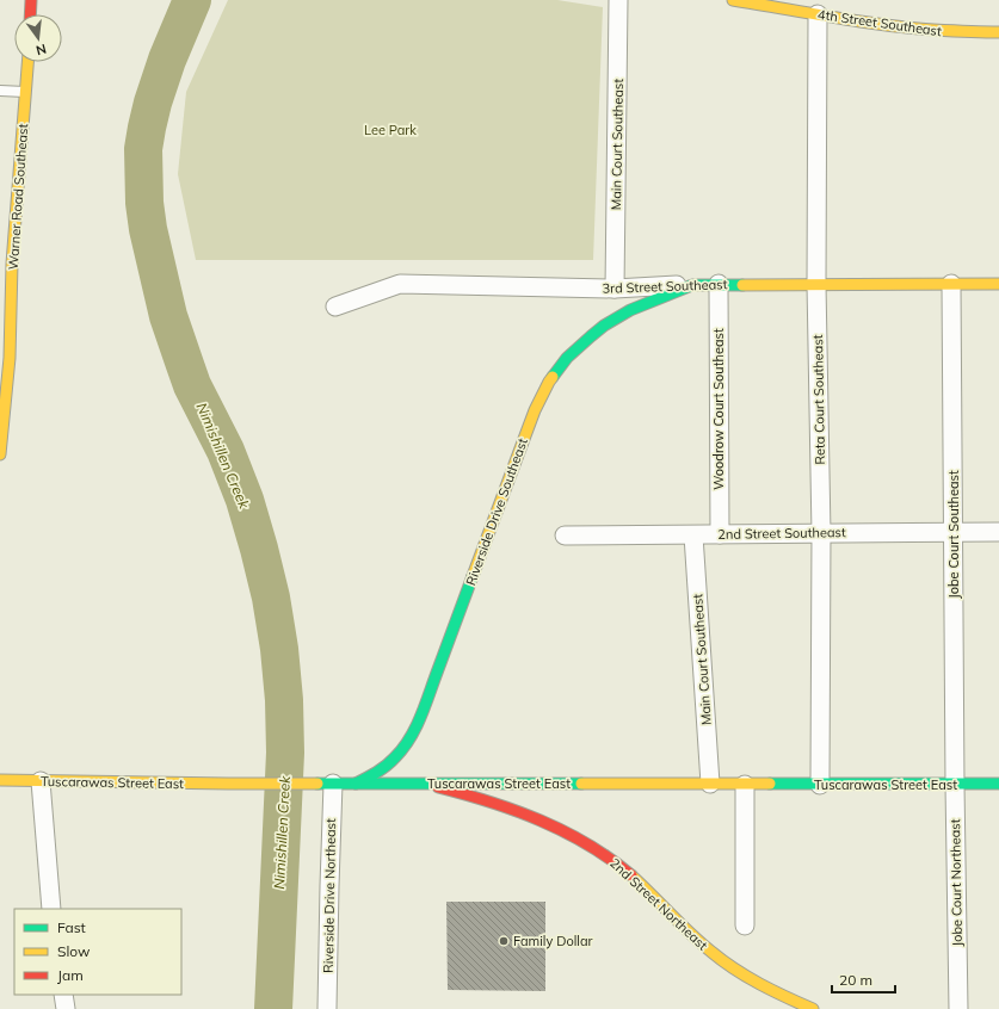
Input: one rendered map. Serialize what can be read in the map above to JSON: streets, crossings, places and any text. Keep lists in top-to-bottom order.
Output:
{
  "streets": {
    "street": [
      "4th Street Southeast",
      "Main Court Southeast",
      "Warner Road Southeast",
      "3rd Street Southeast",
      "Reta Court Southeast",
      "Woodrow Court Southeast",
      "Riverside Drive Southeast",
      "2nd Street Southeast",
      "Jobe Court Southeast",
      "Tuscarawas Street East",
      "Jobe Court Northeast",
      "Riverside Drive Northeast",
      "2nd Street Northeast"
    ]
  },
  "crossings": [
    ["4th Street Southeast", "Reta Court Southeast"],
    ["Main Court Southeast", "3rd Street Southeast"],
    ["Main Court Southeast", "2nd Street Southeast"],
    ["Main Court Southeast", "Tuscarawas Street East"],
    ["3rd Street Southeast", "Reta Court Southeast"],
    ["3rd Street Southeast", "Woodrow Court Southeast"],
    ["3rd Street Southeast", "Riverside Drive Southeast"],
    ["3rd Street Southeast", "Jobe Court Southeast"],
    ["Reta Court Southeast", "2nd Street Southeast"],
    ["Reta Court Southeast", "Tuscarawas Street East"],
    ["Woodrow Court Southeast", "2nd Street Southeast"],
    ["Riverside Drive Southeast", "Tuscarawas Street East"],
    ["2nd Street Southeast", "Jobe Court Southeast"],
    ["Jobe Court Southeast", "Tuscarawas Street East"],
    ["Jobe Court Southeast", "Jobe Court Northeast"],
    ["Tuscarawas Street East", "Jobe Court Northeast"],
    ["Tuscarawas Street East", "Riverside Drive Northeast"],
    ["Tuscarawas Street East", "2nd Street Northeast"]
  ],
  "water": ["Nimishillen Creek"],
  "parks": ["Lee Park"],
  "places": ["Family Dollar"],
  "legend": ["Fast", "Slow", "Jam"],
  "scale_bar": "20 m",
  "north": "bottom"
}
